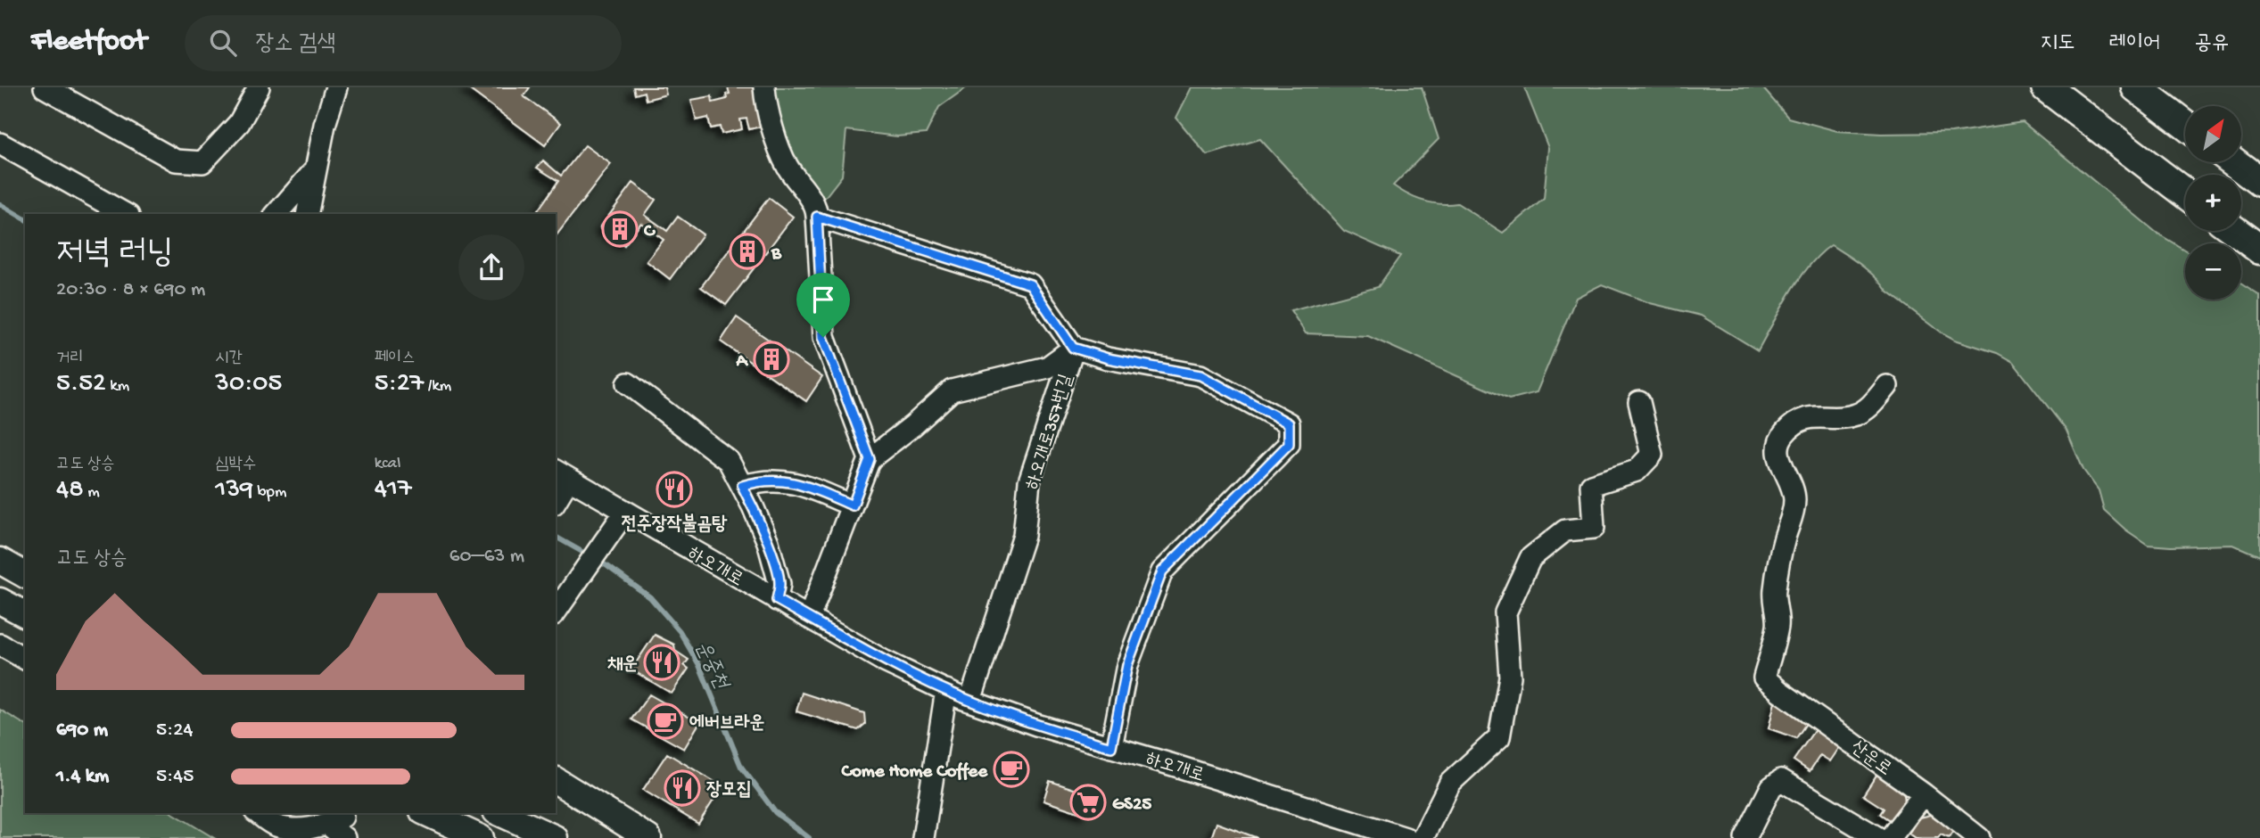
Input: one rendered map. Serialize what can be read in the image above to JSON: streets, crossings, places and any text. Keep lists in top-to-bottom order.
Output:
{
  "streets": {
    "street": ["하오개로357번길", "하오개로", "산운로"]
  },
  "crossings": [
    ["하오개로357번길", "하오개로"]
  ],
  "water": ["운중천"],
  "places": {
    "building": ["C", "B", "A"],
    "restaurant": ["전주장작불곰탕", "채운", "장모집"],
    "cafe": ["에버브라운", "Come Home Coffee"],
    "supermarket": ["GS25"]
  },
  "north": "top right",
  "page": {
    "header": "Fleetfoot",
    "search": "장소 검색",
    "nav": ["지도", "레이어", "공유"],
    "map_buttons": ["+", "−"],
    "heading": ["저녁 러닝", "20:30 · 8 × 690 m"],
    "stats": [
      ["거리", "5.52 km"],
      ["시간", "30:05"],
      ["페이스", "5:27 /km"],
      ["고도 상승", "48 m"],
      ["심박수", "139 bpm"],
      ["kcal", "417"]
    ],
    "chart": ["고도 상승", "60–63 m"],
    "list": [
      {
        "name": "690 m",
        "note": "5:24"
      },
      {
        "name": "1.4 km",
        "note": "5:45"
      }
    ]
  }
}
